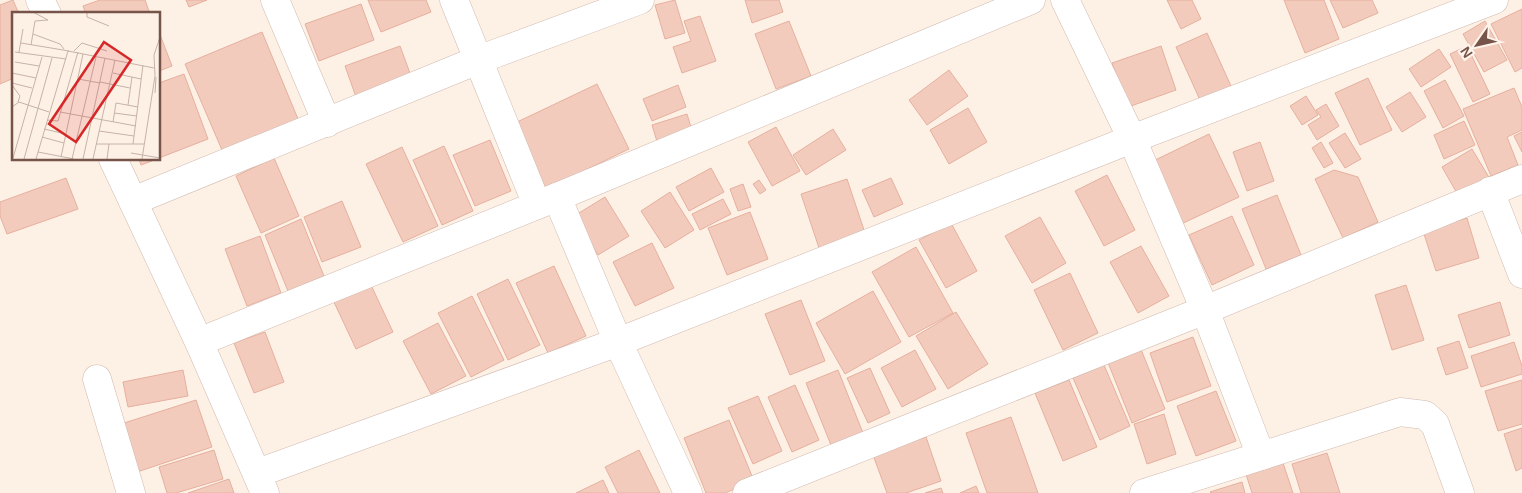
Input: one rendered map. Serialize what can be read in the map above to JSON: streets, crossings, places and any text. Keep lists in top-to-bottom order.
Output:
{
  "north": "bottom left"
}
